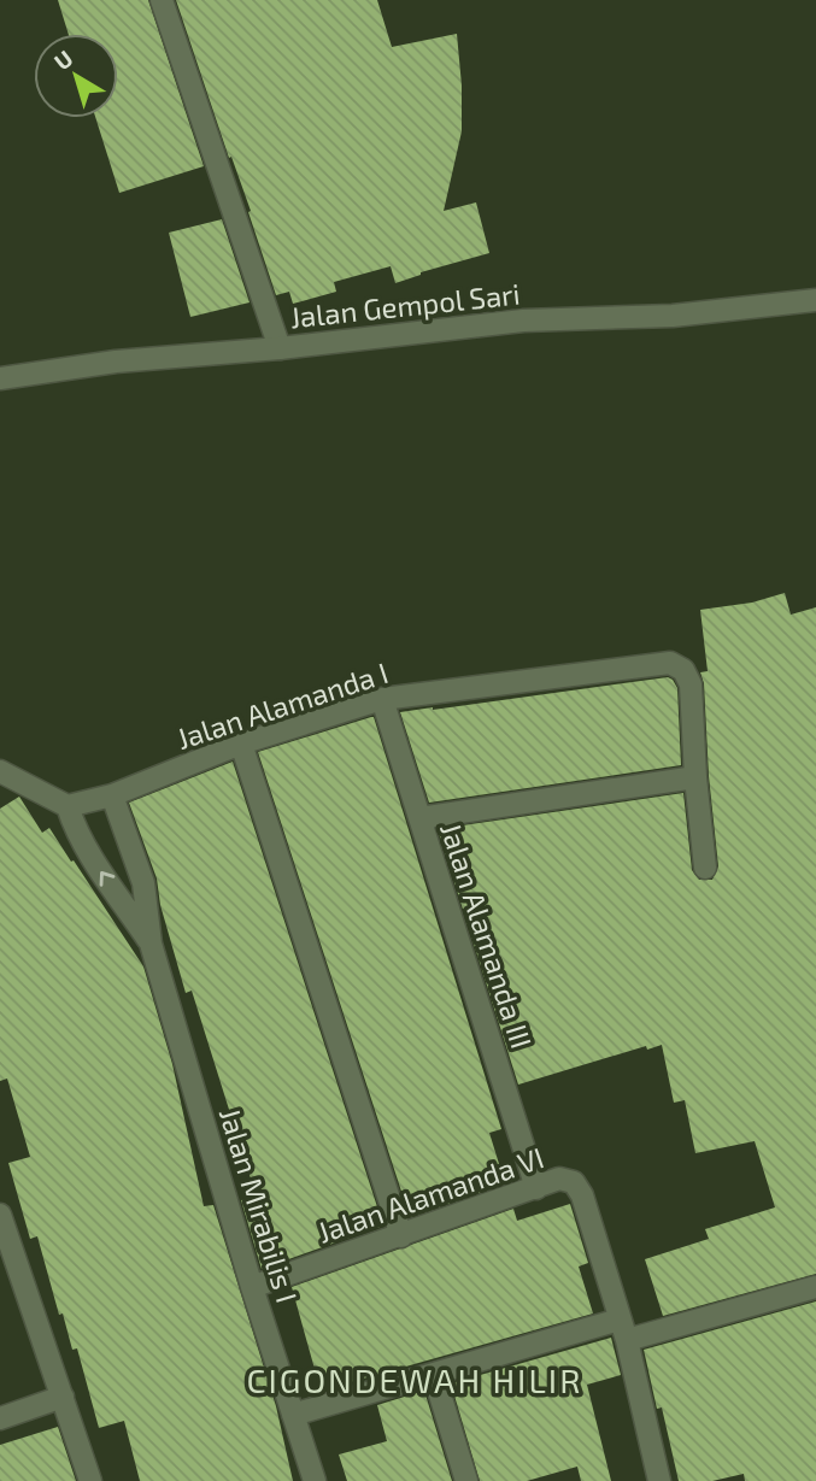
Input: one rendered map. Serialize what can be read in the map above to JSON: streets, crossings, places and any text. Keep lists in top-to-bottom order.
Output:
{
  "streets": {
    "street": [
      "Jalan Gempol Sari",
      "Jalan Alamanda I",
      "Jalan Alamanda III",
      "Jalan Alamanda VI",
      "Jalan Mirabilis I"
    ]
  },
  "crossings": [
    ["Jalan Alamanda I", "Jalan Alamanda III"],
    ["Jalan Alamanda I", "Jalan Mirabilis I"],
    ["Jalan Alamanda III", "Jalan Alamanda VI"],
    ["Jalan Alamanda VI", "Jalan Mirabilis I"]
  ],
  "districts": ["CIGONDEWAH HILIR"],
  "north": "top left"
}
